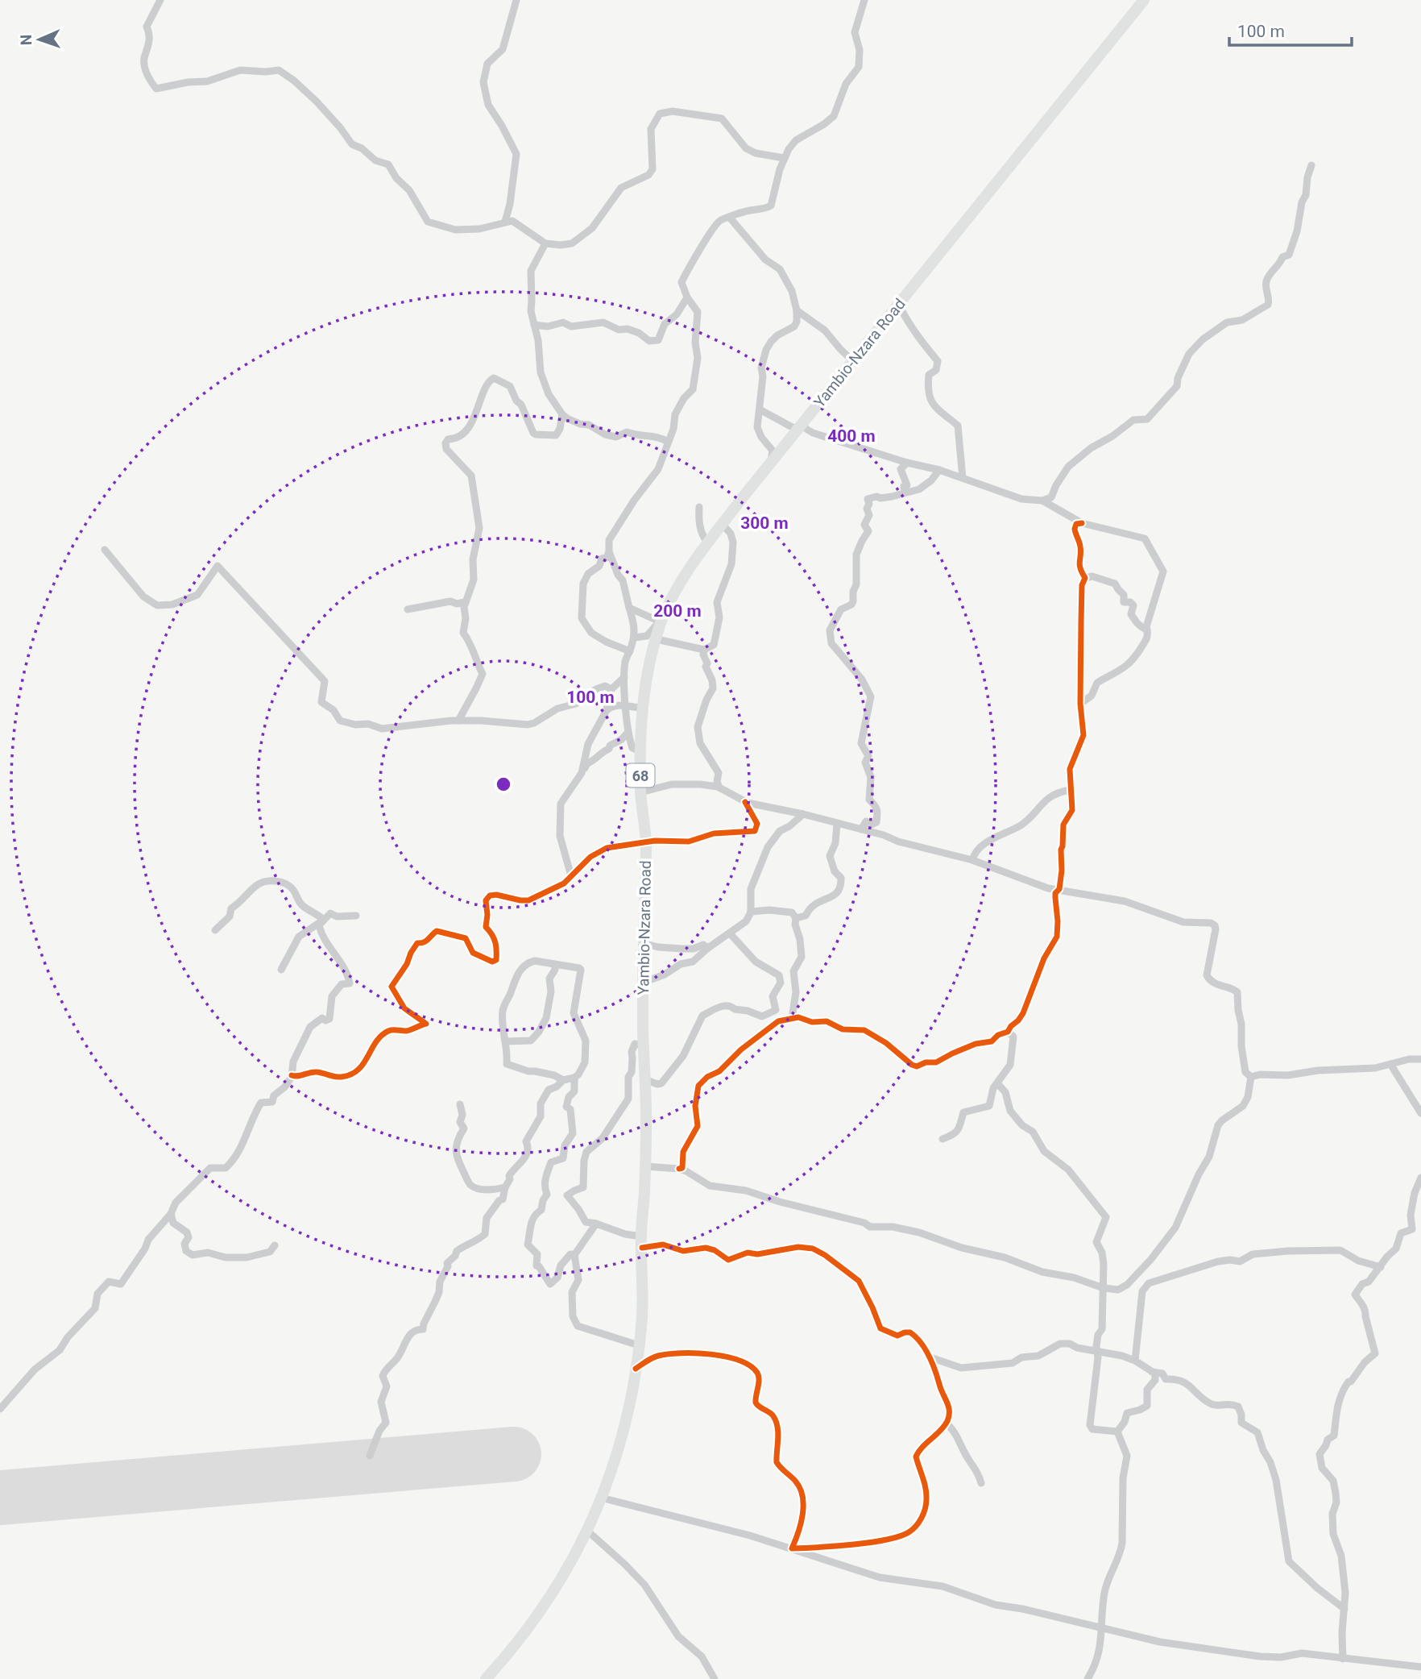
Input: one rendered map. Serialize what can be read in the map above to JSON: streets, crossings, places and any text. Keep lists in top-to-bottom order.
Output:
{
  "streets": {
    "main road": ["Yambio-Nzara Road", "68"]
  },
  "scale_bar": "100 m",
  "north": "left",
  "rings": [
    "400 m",
    "300 m",
    "200 m",
    "100 m"
  ]
}
